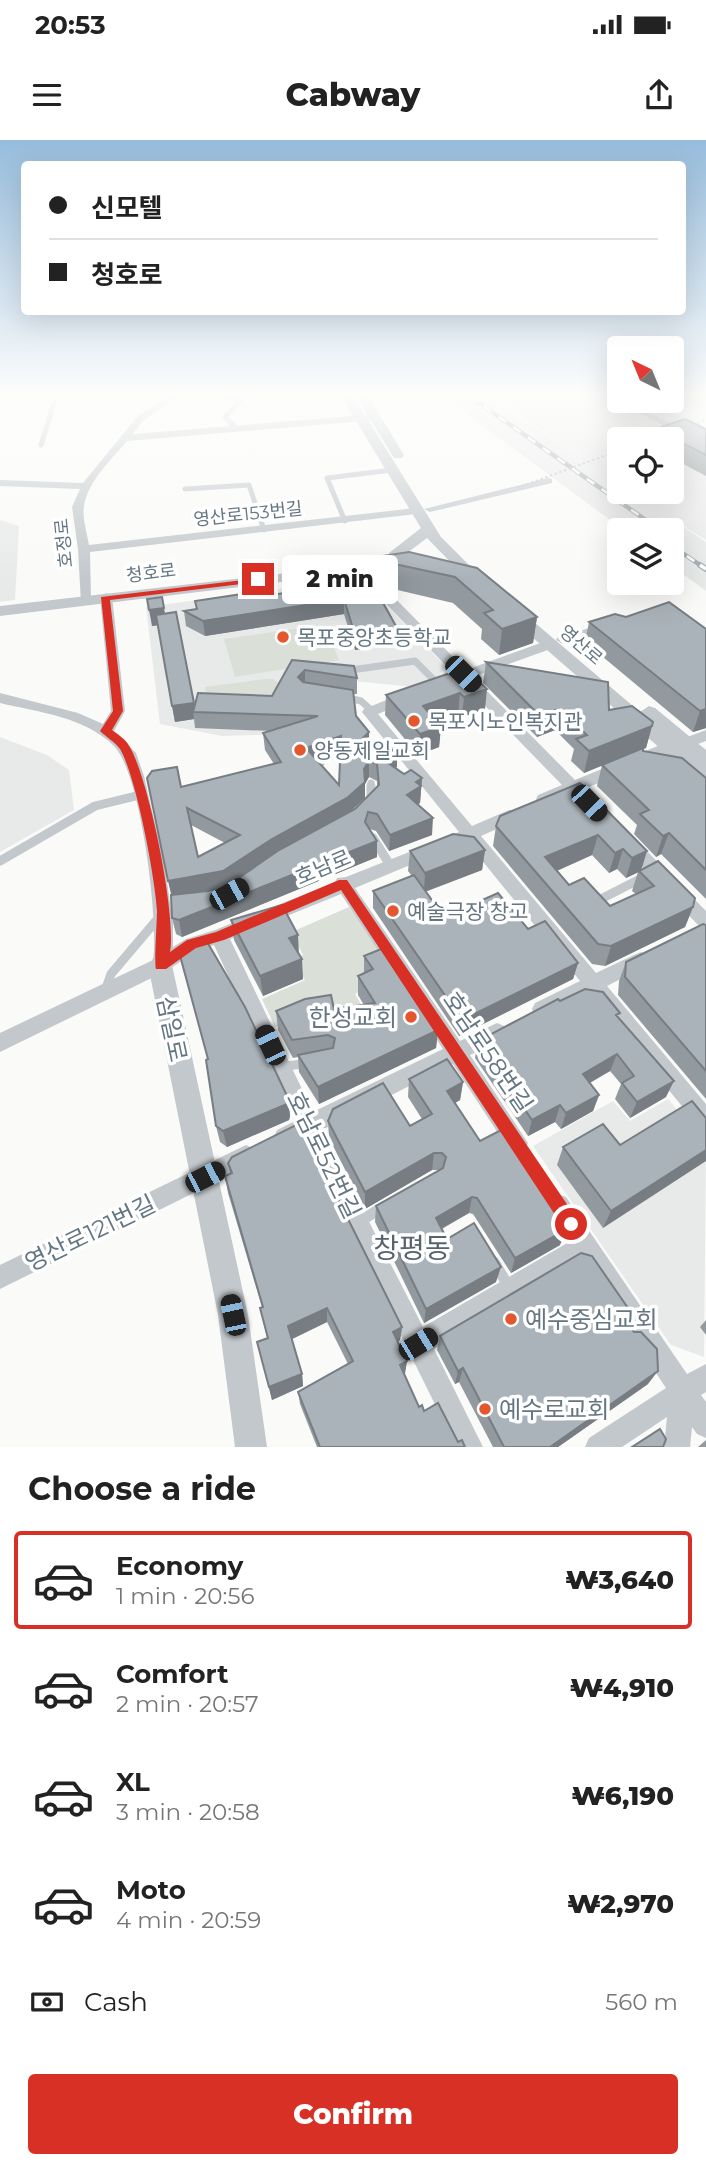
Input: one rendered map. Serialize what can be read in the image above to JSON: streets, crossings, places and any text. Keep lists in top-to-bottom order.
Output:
{
  "streets": {
    "street": [
      "영산로153번길",
      "호정로",
      "청호로",
      "영산로",
      "호남로",
      "삼일로",
      "호남로58번길",
      "호남로52번길",
      "영산로121번길"
    ]
  },
  "crossings": [
    ["영산로153번길", "호정로"],
    ["영산로153번길", "영산로"],
    ["호정로", "청호로"],
    ["청호로", "영산로"],
    ["영산로", "호남로"],
    ["호남로", "삼일로"],
    ["호남로", "호남로58번길"],
    ["호남로", "호남로52번길"],
    ["삼일로", "영산로121번길"],
    ["호남로58번길", "영산로121번길"],
    ["호남로52번길", "영산로121번길"]
  ],
  "districts": ["창평동"],
  "places": [
    "목포중앙초등학교",
    "목포시노인복지관",
    "양동제일교회",
    "예술극장 창고",
    "한성교회",
    "예수중심교회",
    "예수로교회"
  ],
  "north": "top left",
  "page": {
    "status": "20:53",
    "header": "Cabway",
    "banner": ["신모텔", "청호로"],
    "bubble": "2 min",
    "heading": "Choose a ride",
    "list": [
      {
        "name": "Economy",
        "note": "1 min · 20:56",
        "value": "₩3,640"
      },
      {
        "name": "Comfort",
        "note": "2 min · 20:57",
        "value": "₩4,910"
      },
      {
        "name": "XL",
        "note": "3 min · 20:58",
        "value": "₩6,190"
      },
      {
        "name": "Moto",
        "note": "4 min · 20:59",
        "value": "₩2,970"
      }
    ],
    "pay": ["Cash", "560 m"],
    "buttons": "Confirm"
  }
}
